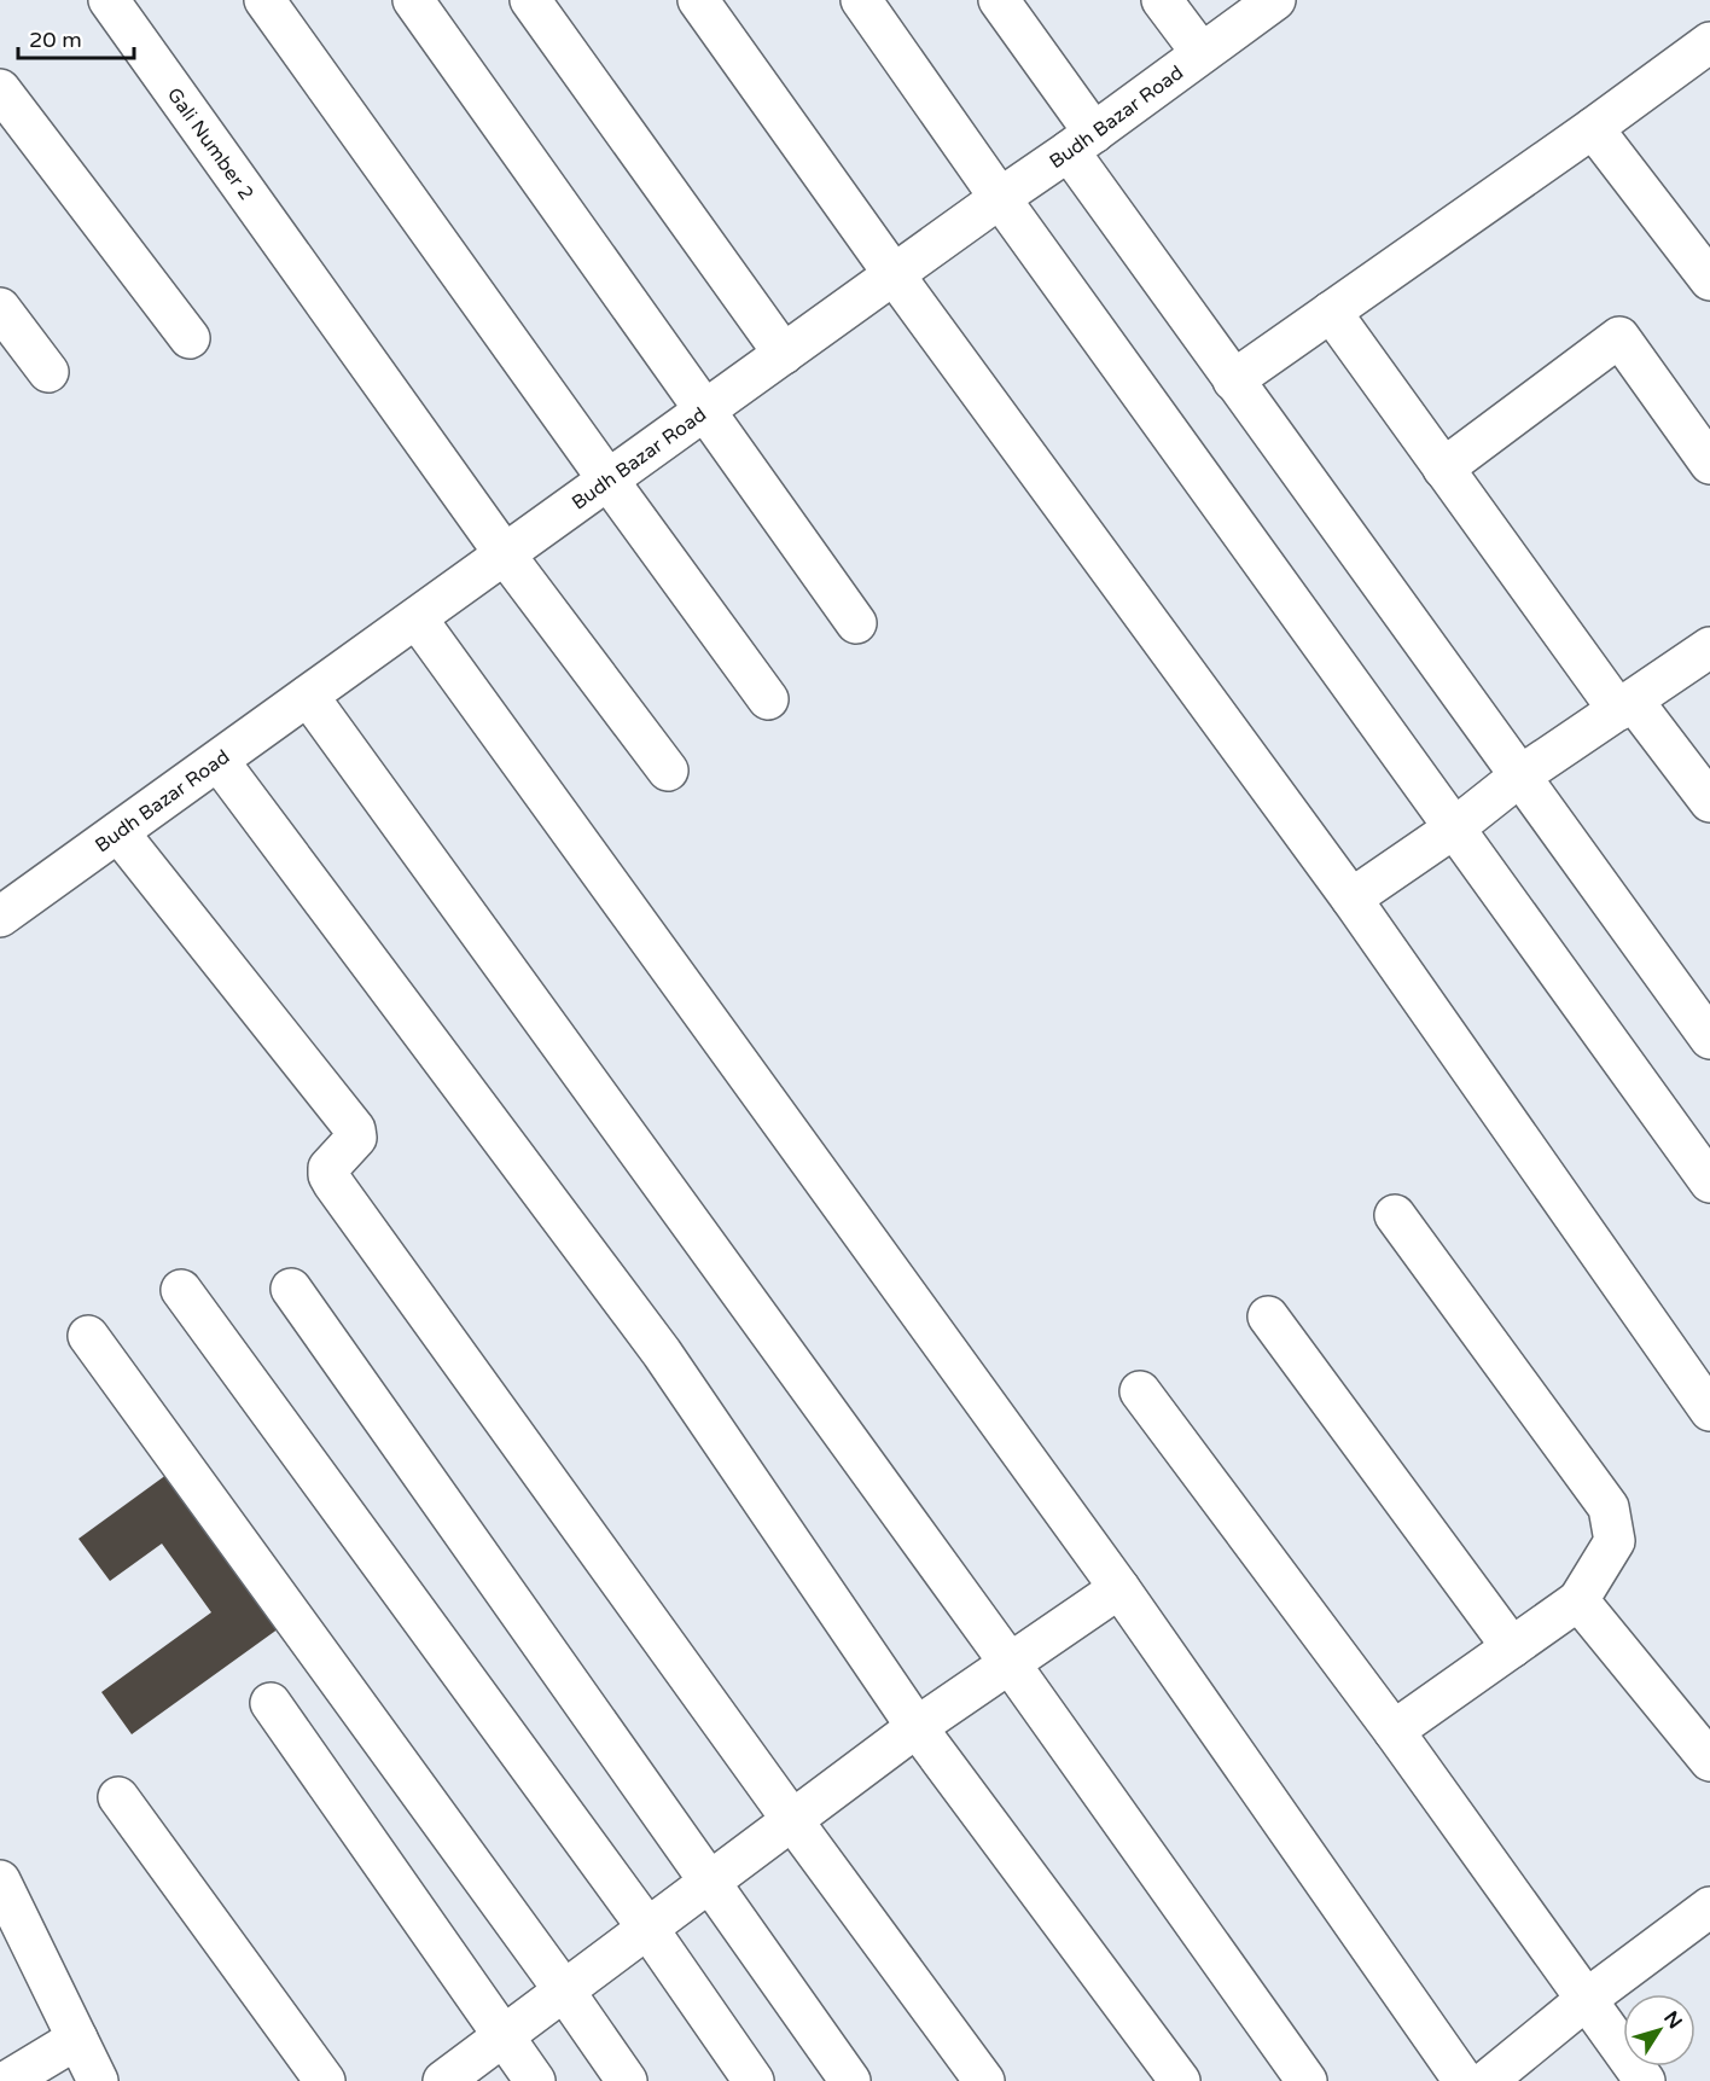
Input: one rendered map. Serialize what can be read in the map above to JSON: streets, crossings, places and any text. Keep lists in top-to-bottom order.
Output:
{
  "streets": {
    "street": ["Budh Bazar Road", "Gali Number 2"]
  },
  "crossings": [
    ["Budh Bazar Road", "Gali Number 2"]
  ],
  "scale_bar": "20 m",
  "north": "top right"
}
